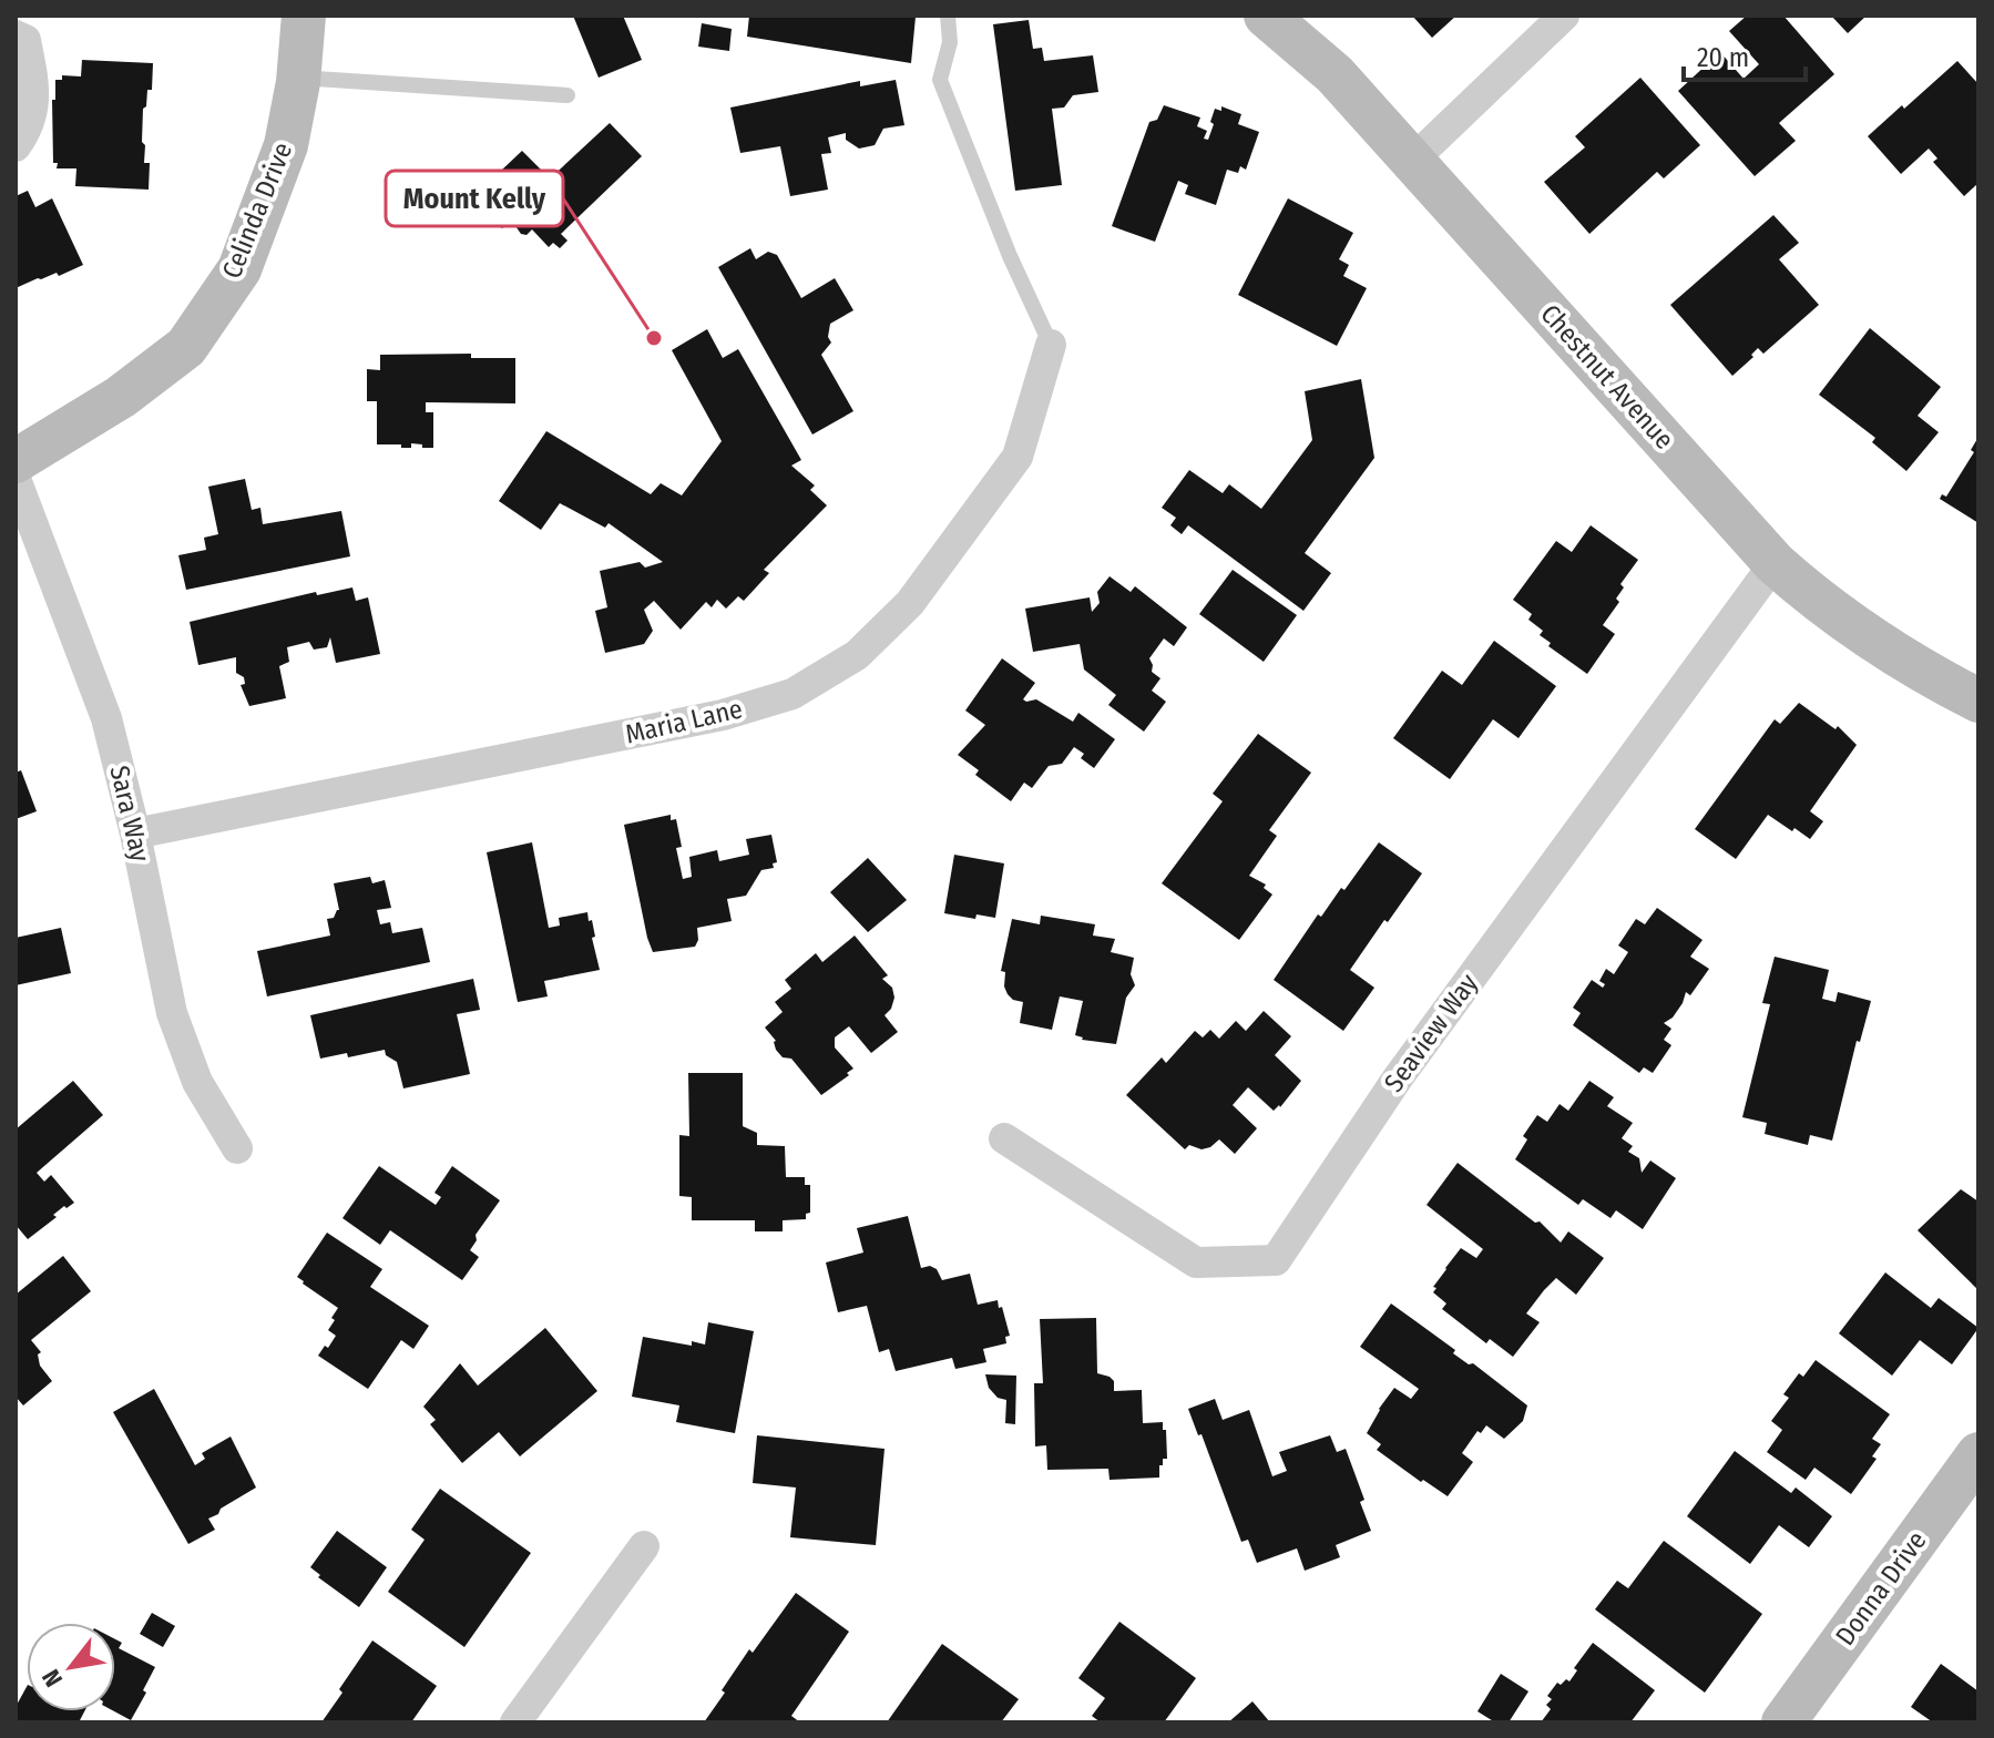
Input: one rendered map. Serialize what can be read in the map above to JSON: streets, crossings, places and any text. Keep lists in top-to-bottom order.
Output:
{
  "streets": {
    "main road": ["Celinda Drive", "Chestnut Avenue", "Donna Drive"],
    "street": ["Maria Lane", "Sara Way", "Seaview Way"]
  },
  "crossings": [
    ["Chestnut Avenue", "Seaview Way"],
    ["Maria Lane", "Sara Way"]
  ],
  "places": ["Mount Kelly"],
  "scale_bar": "20 m",
  "north": "bottom left"
}
